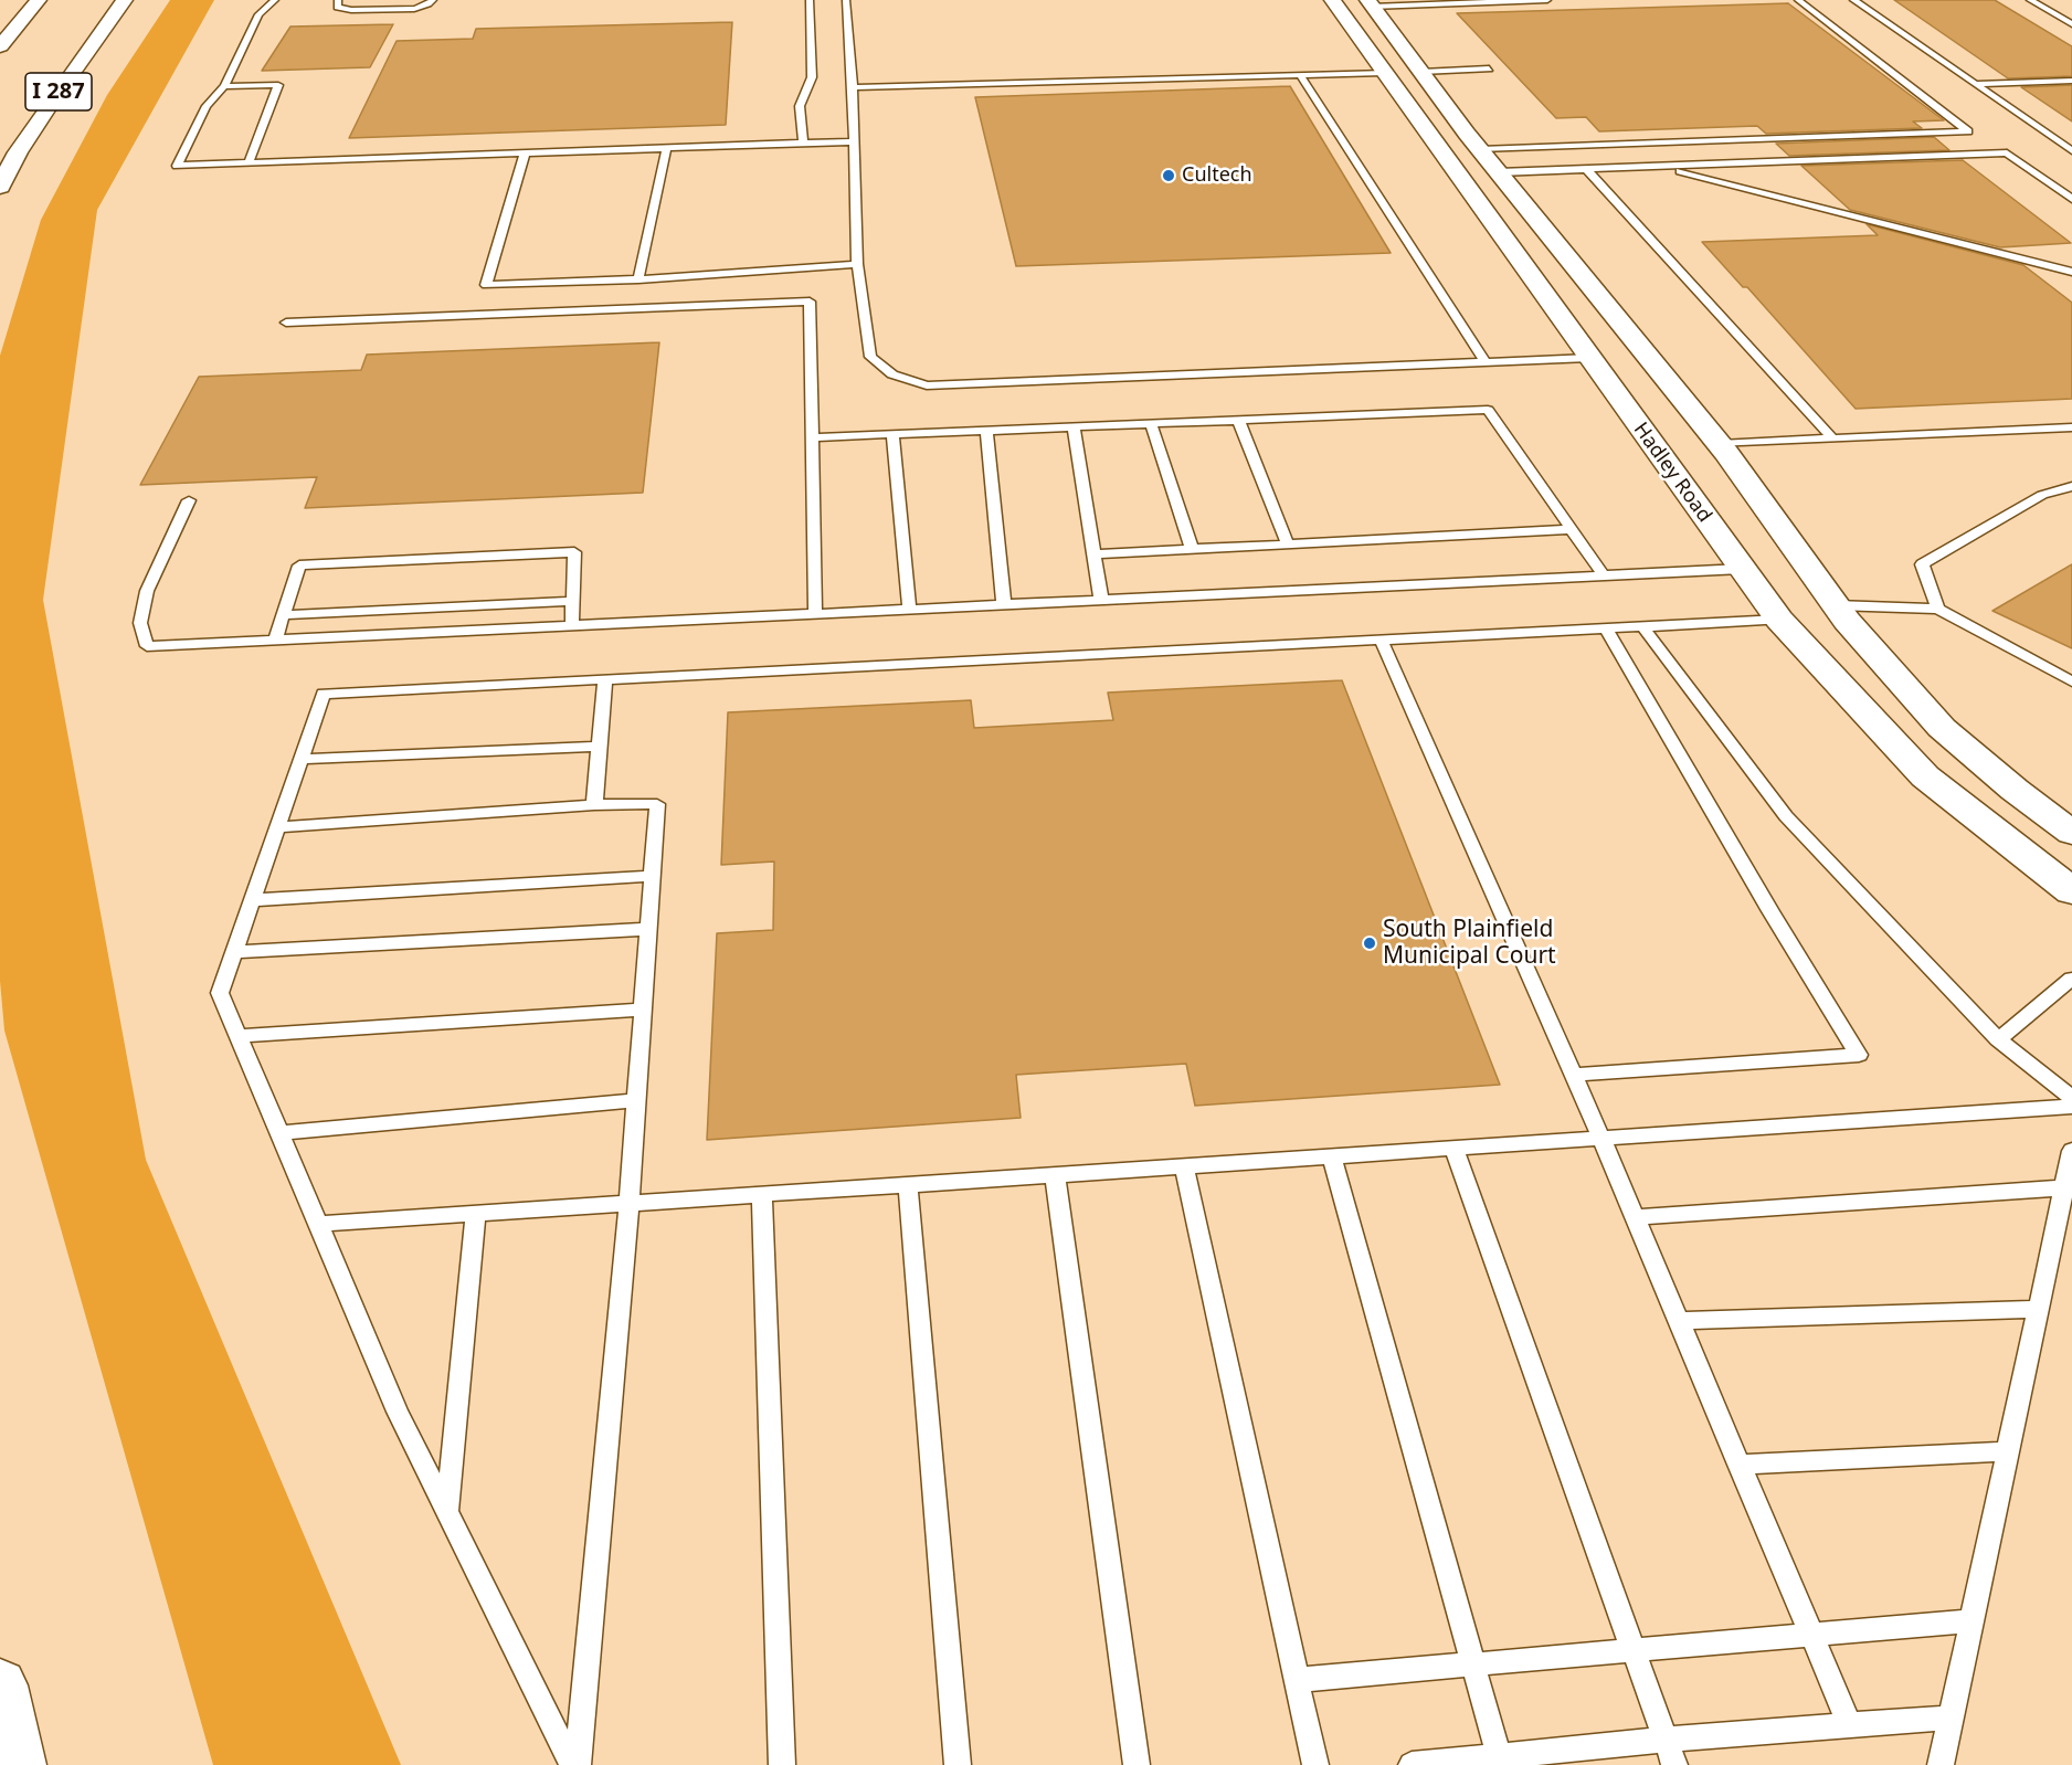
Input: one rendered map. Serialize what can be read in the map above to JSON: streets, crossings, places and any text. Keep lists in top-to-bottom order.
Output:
{
  "streets": {
    "main road": ["I 287", "Hadley Road"]
  },
  "places": ["Cultech", "South Plainfield Municipal Court"]
}
